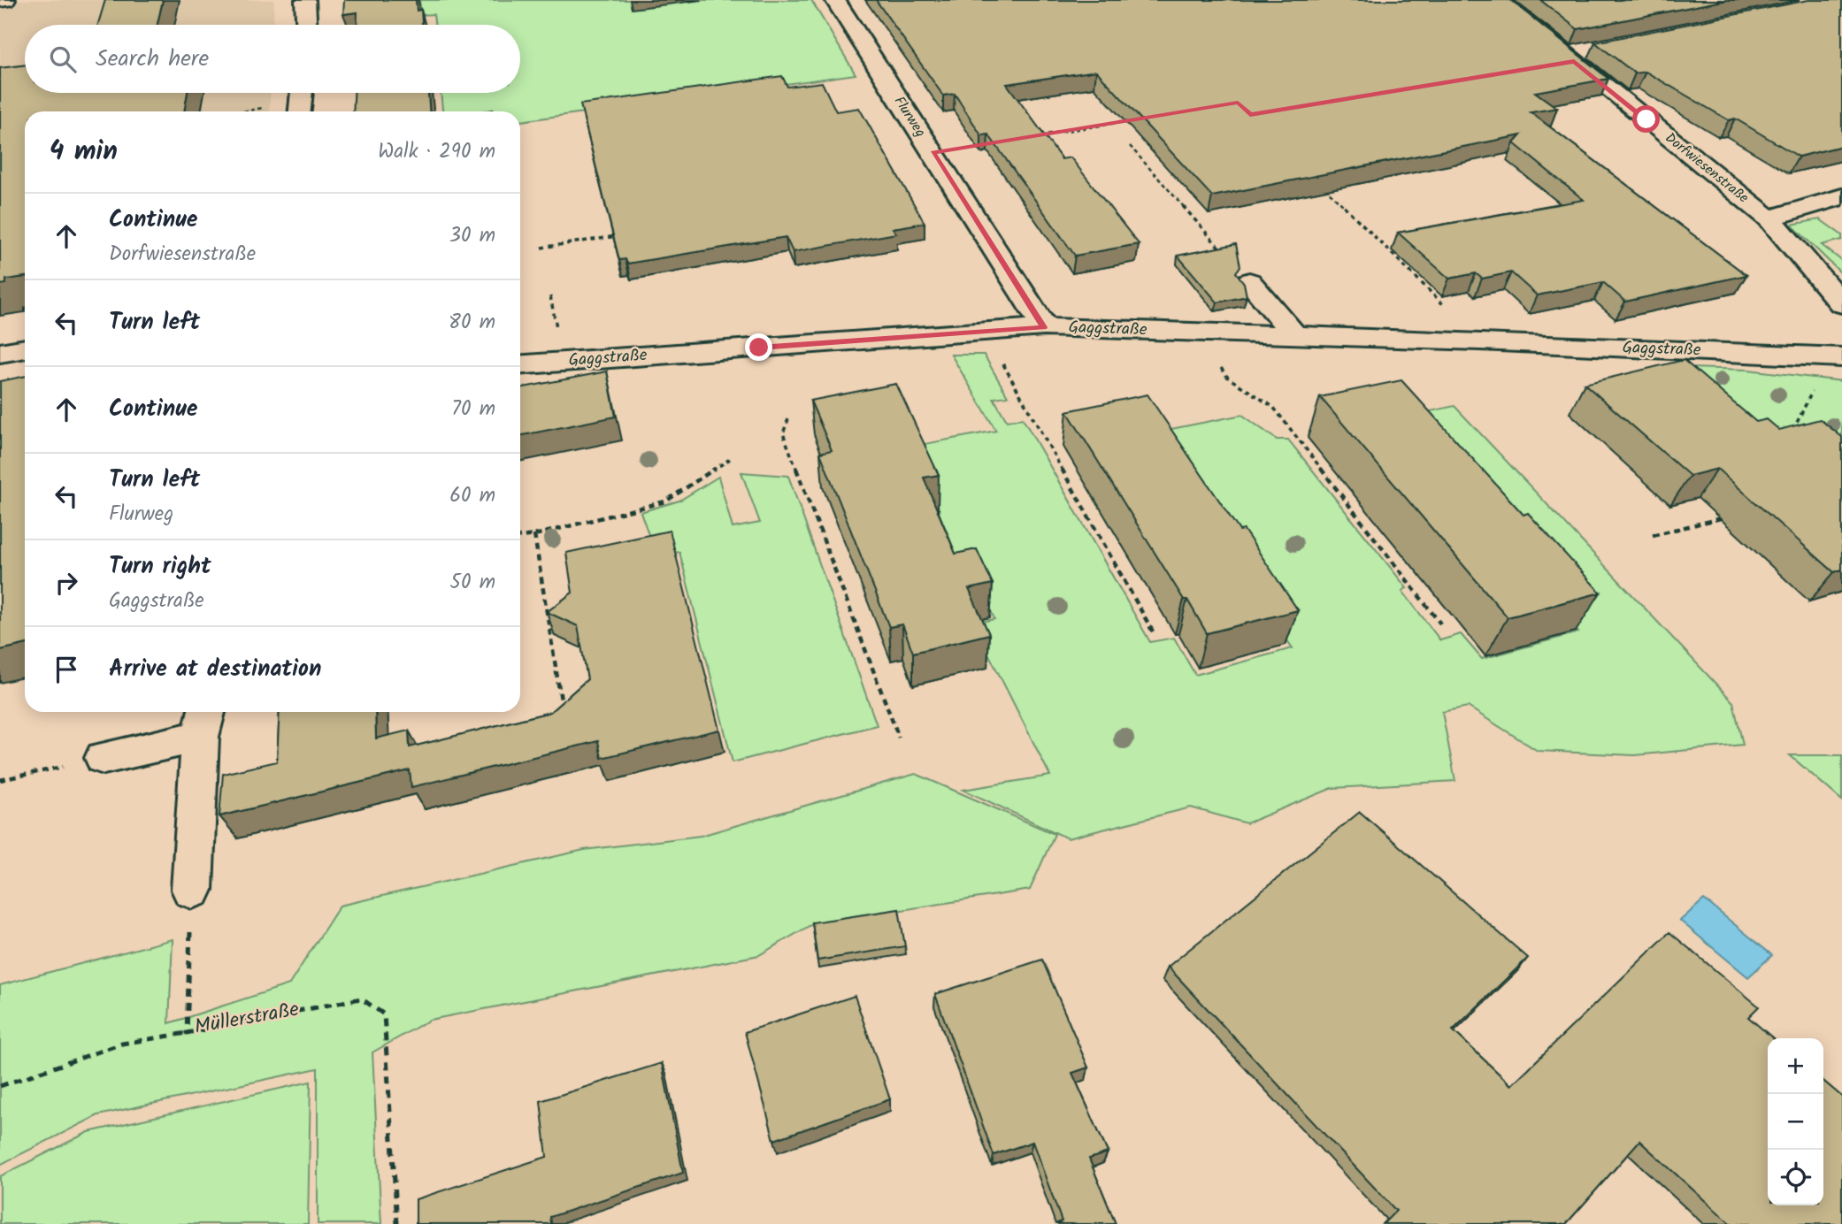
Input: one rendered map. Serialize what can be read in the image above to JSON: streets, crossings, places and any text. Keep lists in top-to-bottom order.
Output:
{
  "streets": {
    "street": ["Flurweg", "Dorfwiesenstraße", "Gaggstraße"],
    "path": ["Müllerstraße"]
  },
  "crossings": [
    ["Flurweg", "Gaggstraße"]
  ],
  "page": {
    "search": "Search here",
    "heading": ["4 min", "Walk · 290 m"],
    "list": [
      ["Continue", "Dorfwiesenstraße", "30 m"],
      ["Turn left", "80 m"],
      ["Continue", "70 m"],
      ["Turn left", "Flurweg", "60 m"],
      ["Turn right", "Gaggstraße", "50 m"],
      "Arrive at destination"
    ],
    "map_buttons": ["+", "−"]
  }
}
